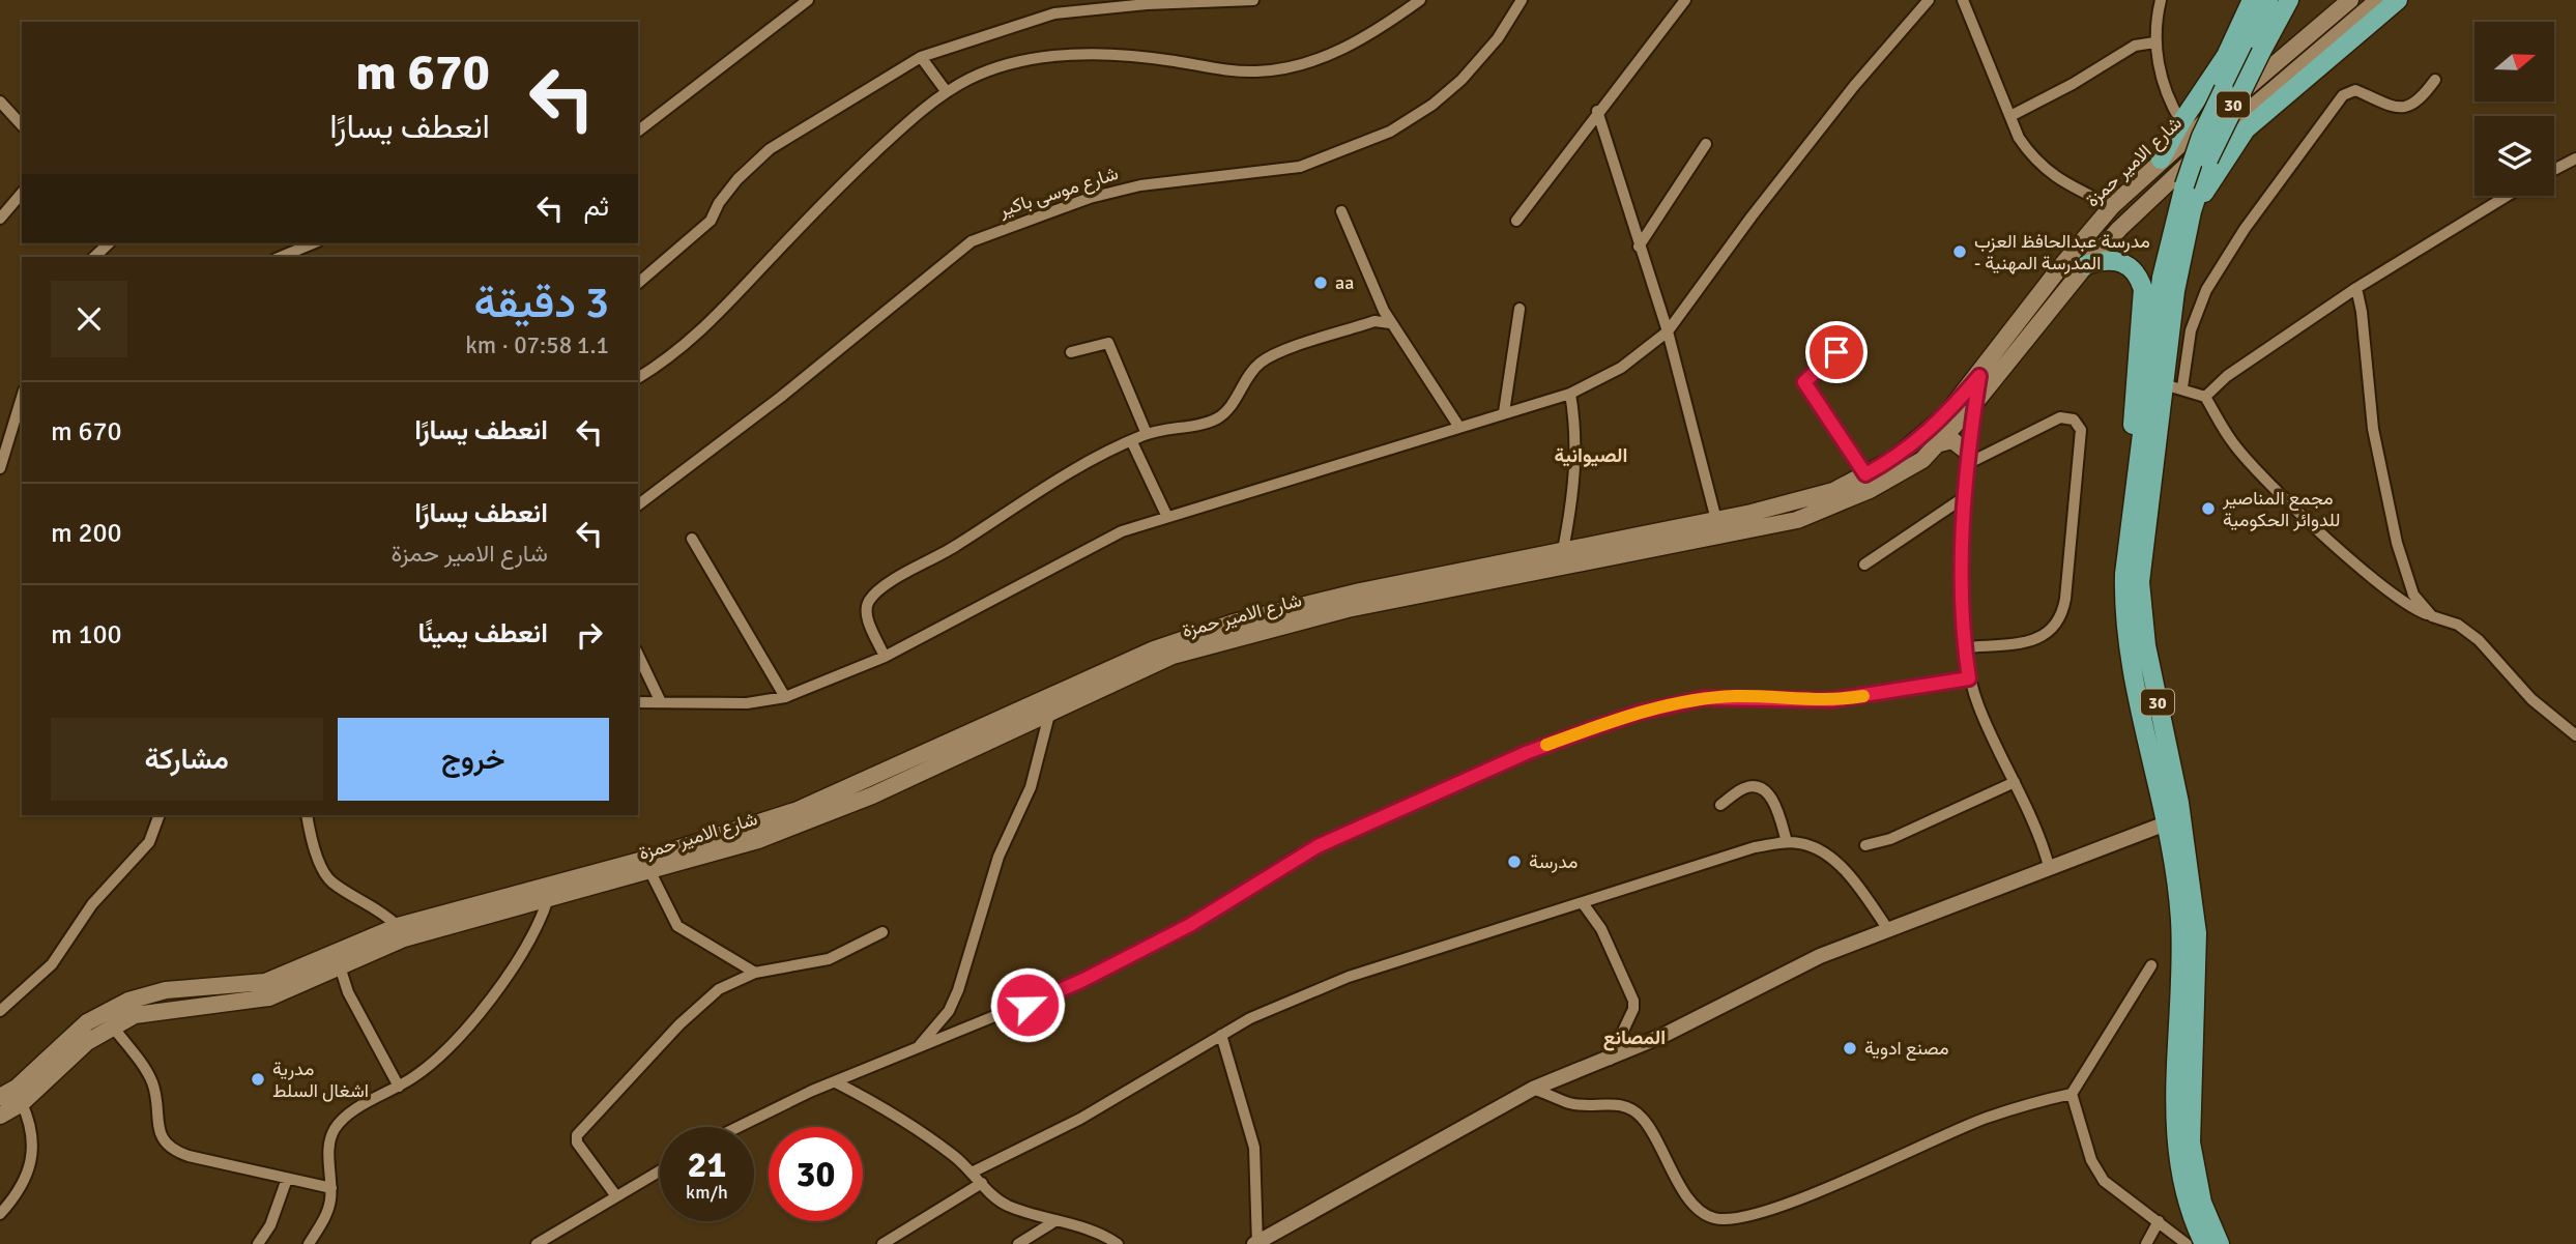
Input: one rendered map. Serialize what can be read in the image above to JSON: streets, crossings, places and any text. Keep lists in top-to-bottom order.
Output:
{
  "streets": {
    "main road": ["30", "شارع الامير حمزة"],
    "street": ["شارع موسى باكير"]
  },
  "districts": ["الصيوانية", "المصانع"],
  "places": [
    "مدرسة عبدالحافظ العزب - المدرسة المهنية",
    "aa",
    "مجمع المناصير للدوائر الحكومية",
    "مدرسة",
    "مصنع ادوية",
    "مدرية اشغال السلط"
  ],
  "north": "right",
  "page": {
    "turn": ["670 m", "انعطف يسارًا"],
    "then": "ثم",
    "heading": ["3 دقيقة", "1.1 km · 07:58"],
    "list": [
      {
        "name": "انعطف يسارًا",
        "value": "670 m"
      },
      {
        "name": "انعطف يسارًا",
        "note": "شارع الامير حمزة",
        "value": "200 m"
      },
      {
        "name": "انعطف يمينًا",
        "value": "100 m"
      }
    ],
    "buttons": ["خروج", "مشاركة"],
    "speed": "21 km/h",
    "limit": "30"
  }
}
